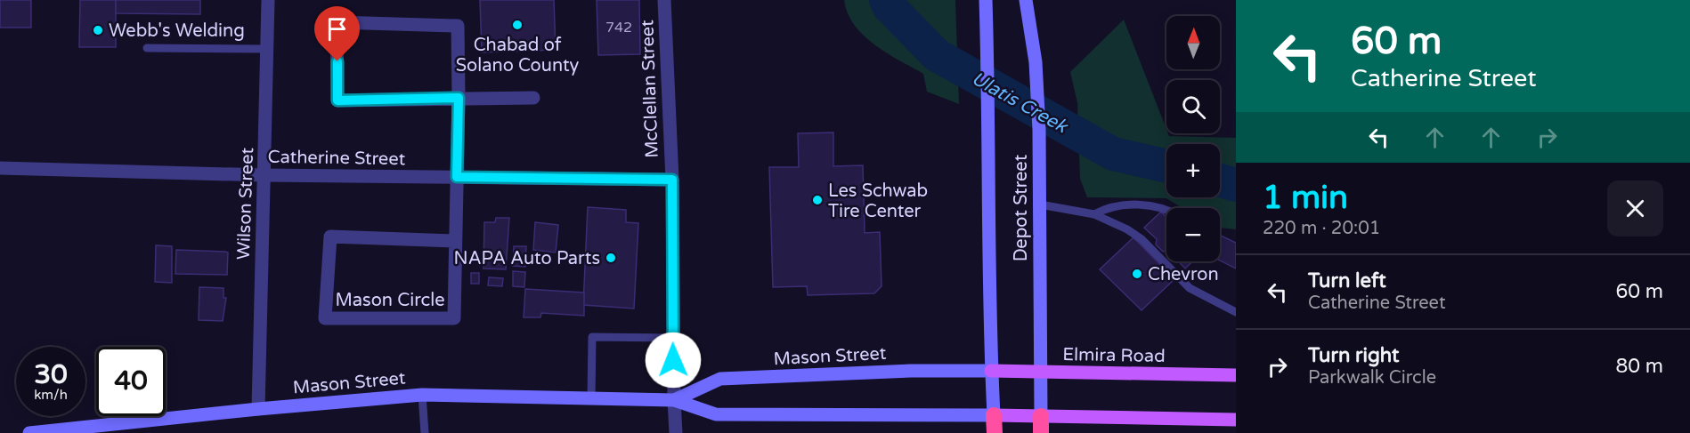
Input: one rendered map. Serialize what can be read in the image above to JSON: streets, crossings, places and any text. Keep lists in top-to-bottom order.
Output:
{
  "streets": {
    "main road": ["Depot Street", "Elmira Road", "Mason Street"],
    "street": [
      "McClellan Street",
      "Catherine Street",
      "Wilson Street",
      "Mason Circle"
    ]
  },
  "crossings": [
    ["McClellan Street", "Catherine Street"],
    ["McClellan Street", "Mason Street"],
    ["Catherine Street", "Wilson Street"],
    ["Catherine Street", "Mason Circle"],
    ["Wilson Street", "Mason Street"],
    ["Depot Street", "Elmira Road"],
    ["Depot Street", "Mason Street"],
    ["Elmira Road", "Mason Street"]
  ],
  "water": ["Ulatis Creek"],
  "places": [
    "Chabad of Solano County",
    "Webb's Welding",
    "Les Schwab Tire Center",
    "NAPA Auto Parts",
    "Chevron"
  ],
  "house_numbers": ["742"],
  "north": "top",
  "page": {
    "turn": ["60 m", "Catherine Street"],
    "map_buttons": ["+", "−"],
    "heading": ["1 min", "220 m · 20:01"],
    "list": [
      {
        "name": "Turn left",
        "note": "Catherine Street",
        "value": "60 m"
      },
      {
        "name": "Turn right",
        "note": "Parkwalk Circle",
        "value": "80 m"
      }
    ],
    "speed": "30 km/h",
    "limit": "40"
  }
}
